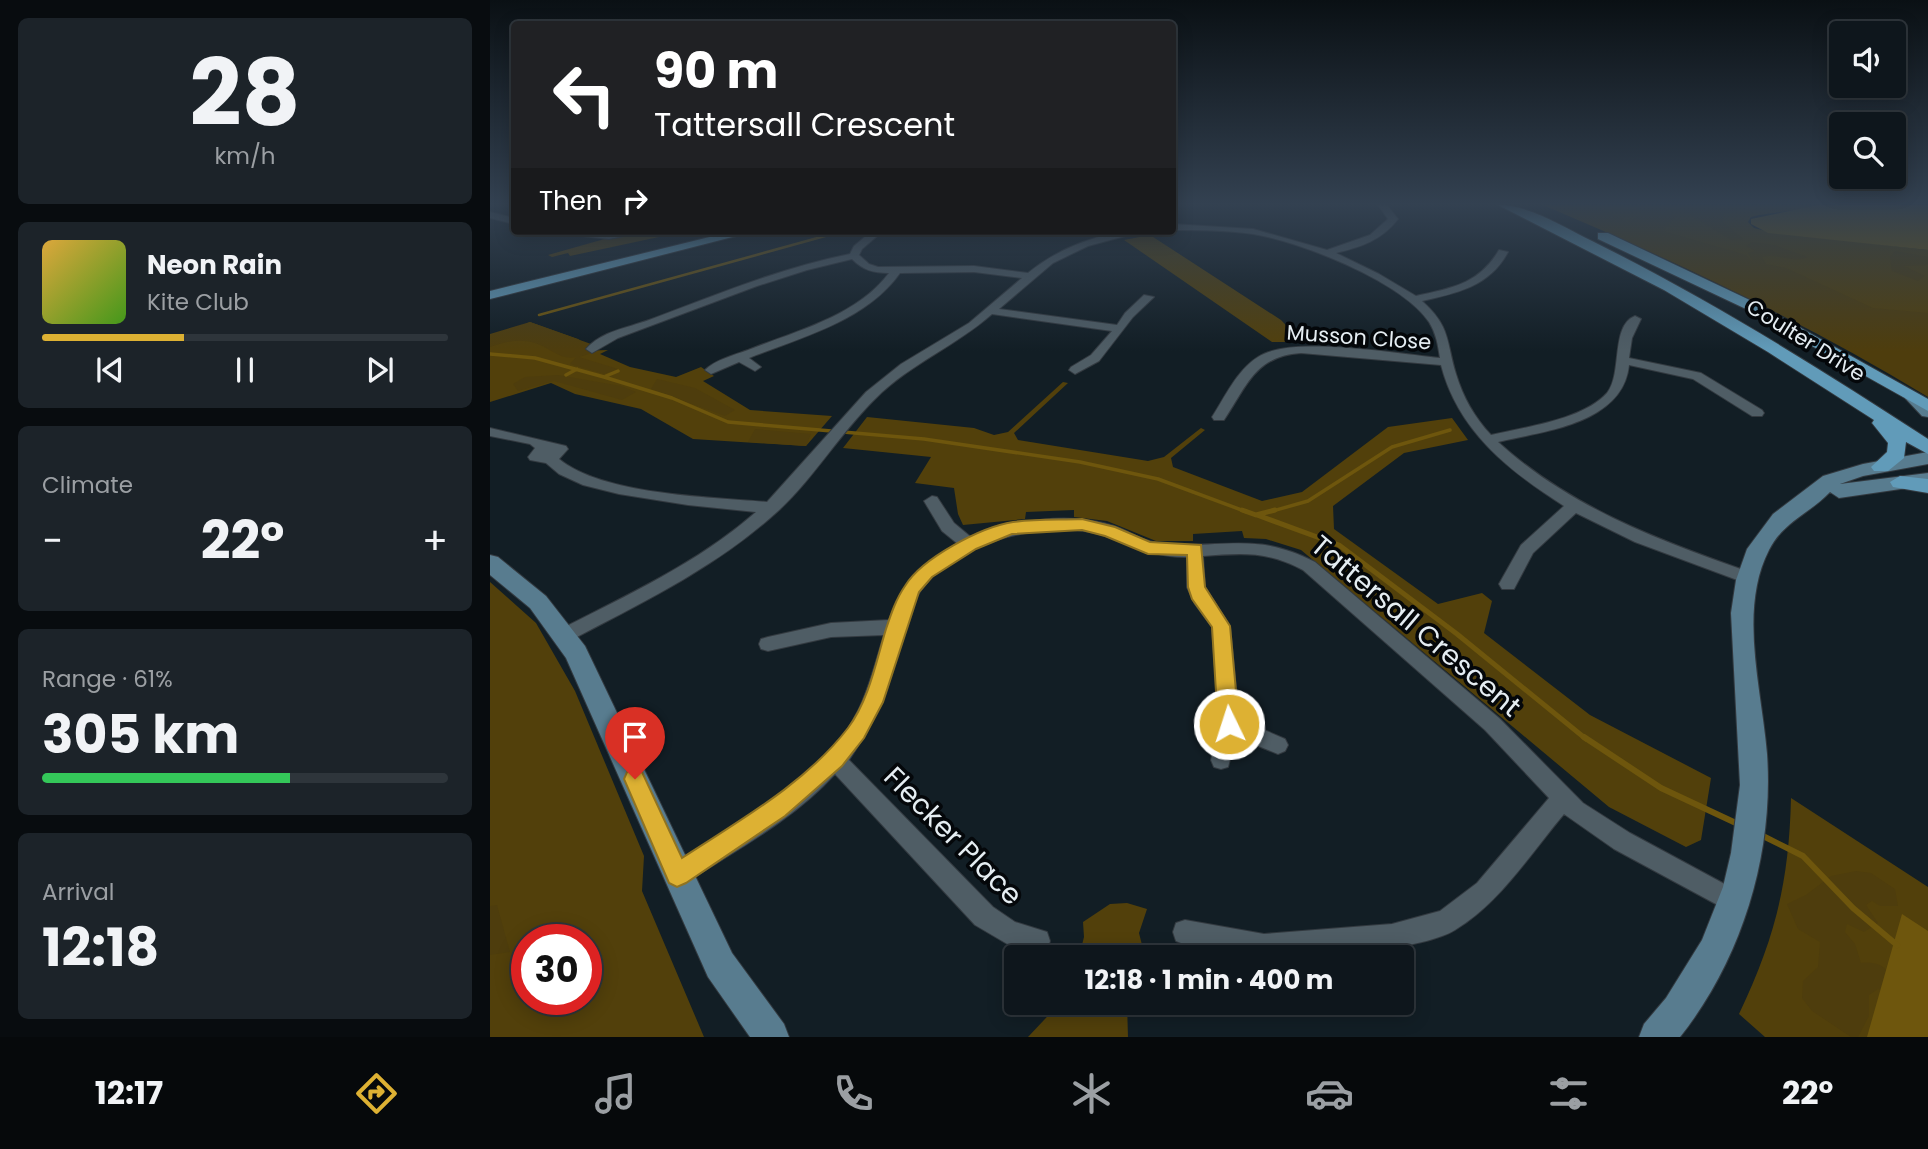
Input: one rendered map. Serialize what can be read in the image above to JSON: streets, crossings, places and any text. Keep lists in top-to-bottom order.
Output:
{
  "streets": {
    "main road": ["Coulter Drive"],
    "street": ["Musson Close", "Tattersall Crescent", "Flecker Place"]
  },
  "crossings": [
    ["Tattersall Crescent", "Flecker Place"]
  ],
  "page": {
    "tile": [
      ["28", "km/h"],
      "Climate",
      ["Range · 61%", "305 km"],
      ["Arrival", "12:18"]
    ],
    "turn": ["90 m", "Tattersall Crescent"],
    "then": "Then",
    "song": ["Neon Rain", "Kite Club"],
    "heat": ["−", "22°", "+"],
    "limit": "30",
    "trip": "12:18 · 1 min · 400 m",
    "tabs": ["12:17", "22°"]
  }
}
